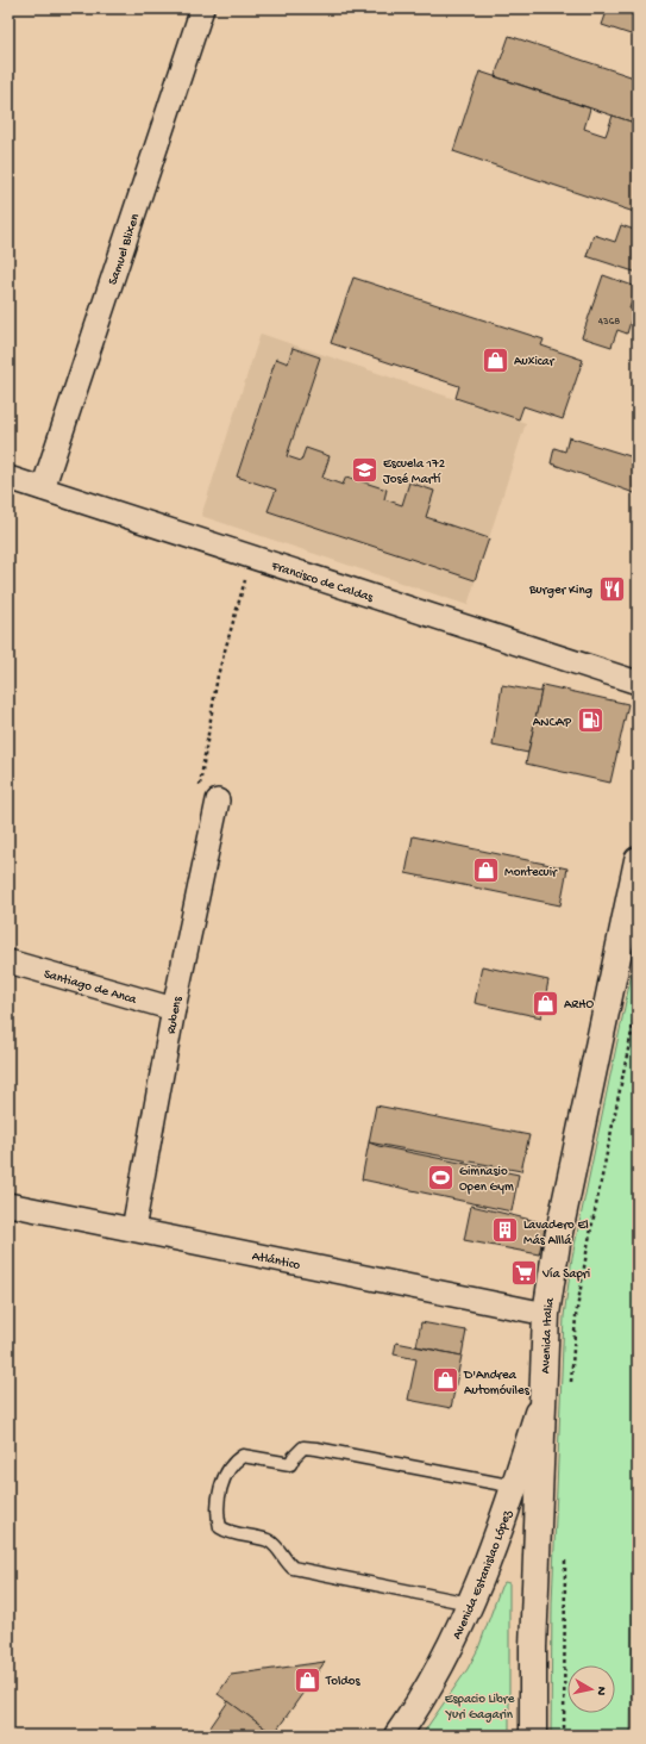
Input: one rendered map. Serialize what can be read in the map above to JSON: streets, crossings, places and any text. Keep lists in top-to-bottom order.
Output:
{
  "streets": {
    "main road": ["Avenida Italia", "Avenida Estanislao López"],
    "street": [
      "Samuel Blixen",
      "Francisco de Caldas",
      "Santiago de Anca",
      "Rubens",
      "Atlántico"
    ]
  },
  "crossings": [
    ["Samuel Blixen", "Francisco de Caldas"],
    ["Santiago de Anca", "Rubens"],
    ["Rubens", "Atlántico"],
    ["Atlántico", "Avenida Italia"],
    ["Avenida Italia", "Avenida Estanislao López"]
  ],
  "parks": ["Espacio Libre Yuri Gagarin"],
  "places": {
    "shop": [
      "Auxicar",
      "Montecuir",
      "ARHO",
      "D'Andrea Automóviles",
      "Toldos"
    ],
    "school or university": ["Escuela 172 José Martí"],
    "restaurant": ["Burger King"],
    "fuel station": ["ANCAP"],
    "sports": ["Gimnasio Open Gym"],
    "building": ["Lavadero El Más Alllá"],
    "supermarket": ["Vía Sapri"]
  },
  "house_numbers": ["4368"],
  "north": "right"
}
